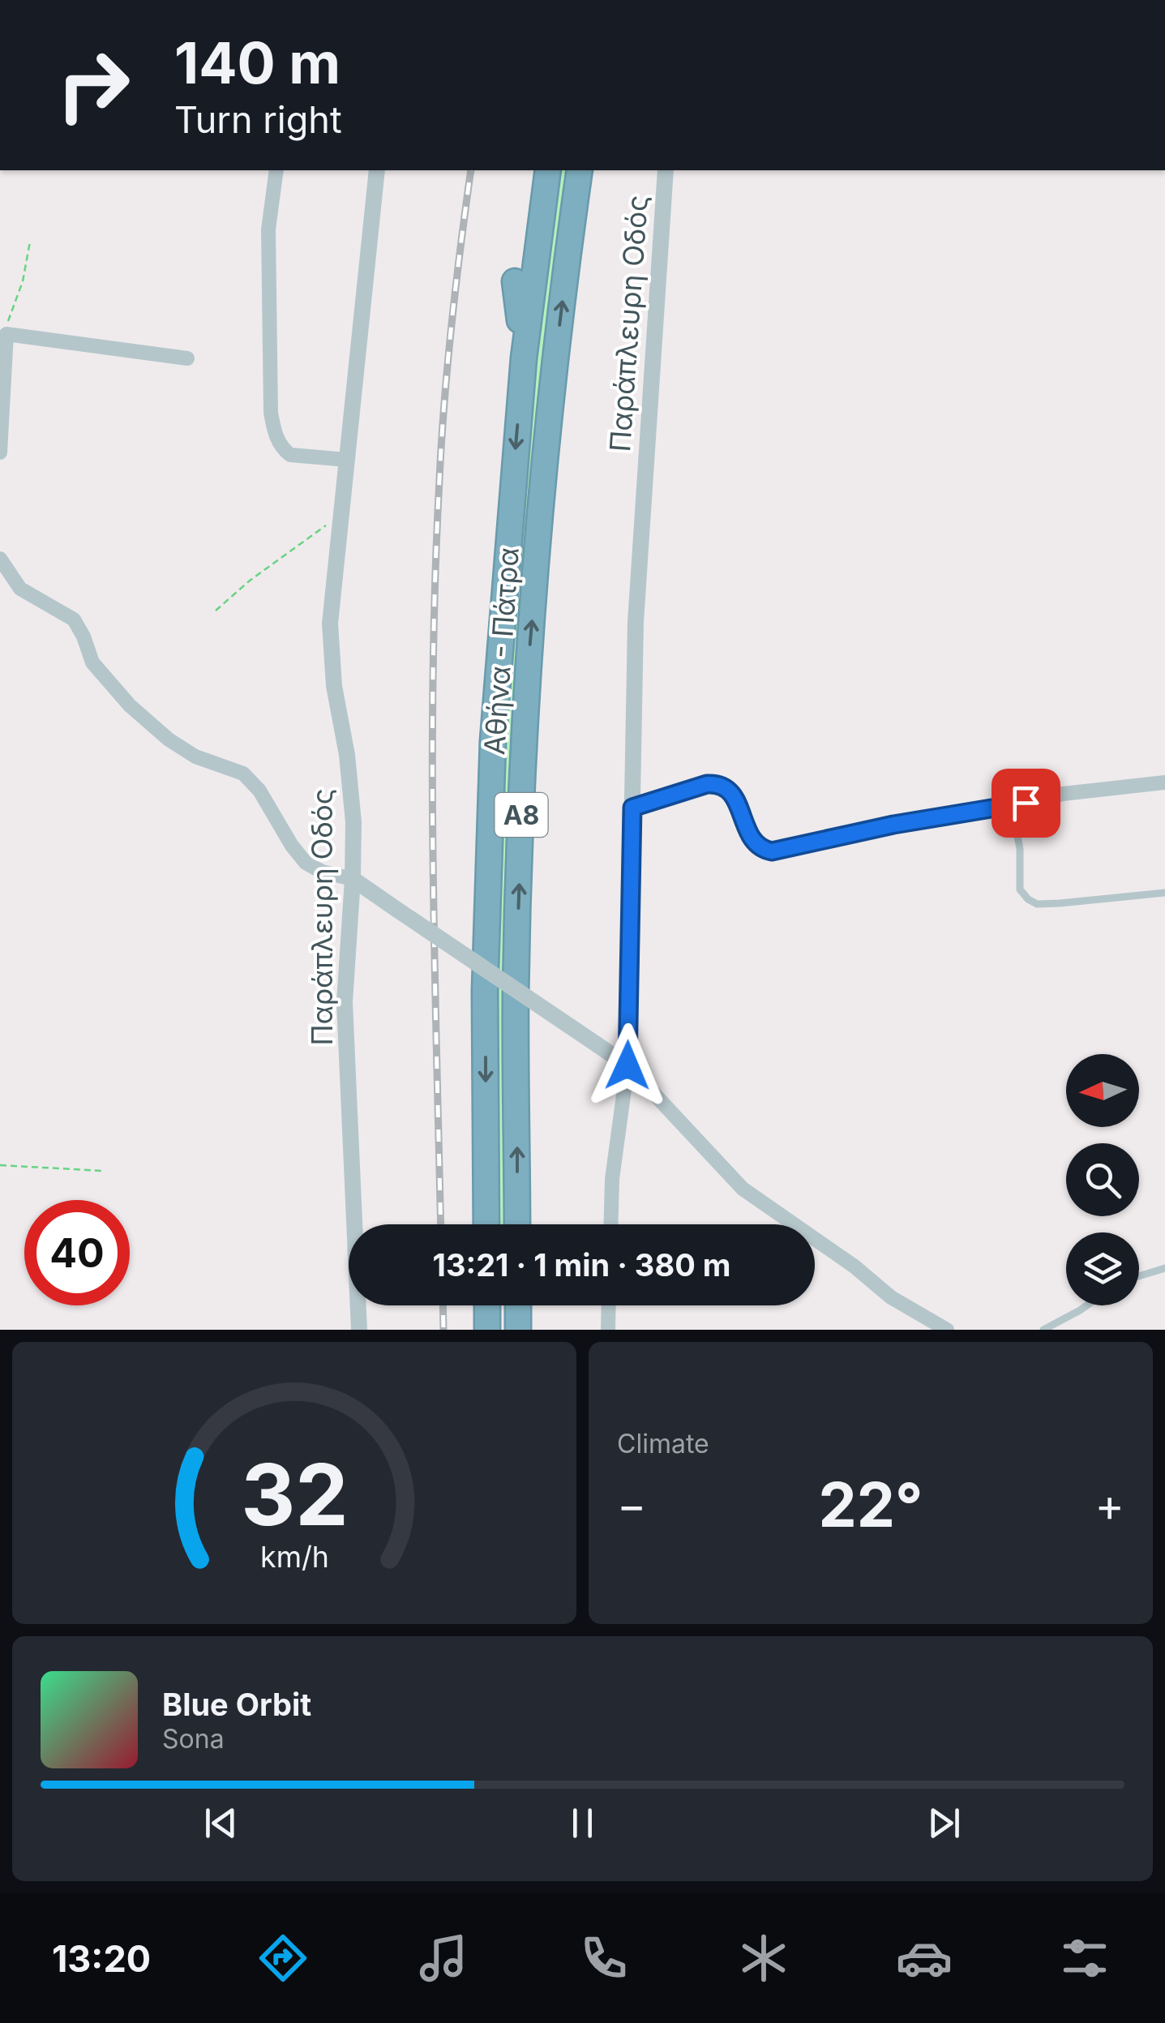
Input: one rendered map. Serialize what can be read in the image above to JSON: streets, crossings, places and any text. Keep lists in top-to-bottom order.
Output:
{
  "streets": {
    "highway": ["Αθήνα - Πάτρα", "Α8"],
    "street": ["Παράπλευρη Οδός"]
  },
  "north": "left",
  "page": {
    "turn": ["140 m", "Turn right"],
    "limit": "40",
    "trip": "13:21 · 1 min · 380 m",
    "tile": "Climate",
    "heat": ["−", "22°", "+"],
    "song": ["Blue Orbit", "Sona"],
    "tabs": "13:20",
    "gauge": ["32", "km/h"]
  }
}
